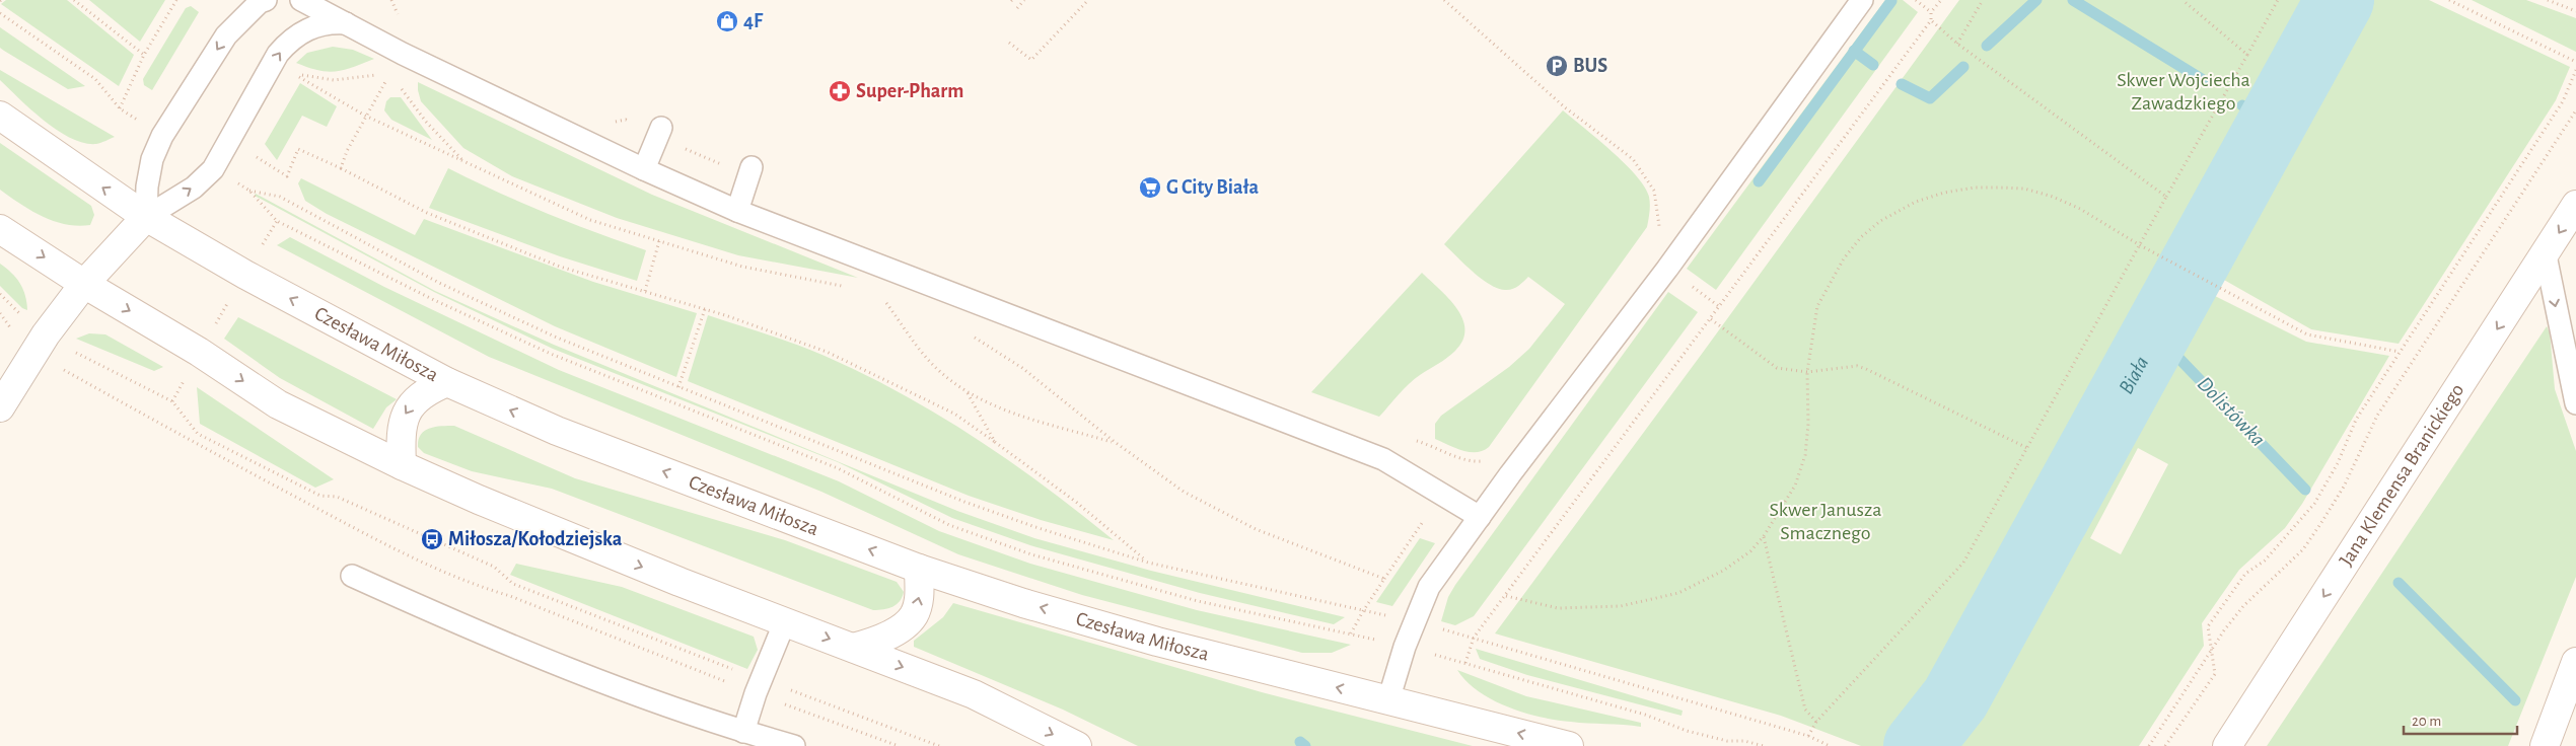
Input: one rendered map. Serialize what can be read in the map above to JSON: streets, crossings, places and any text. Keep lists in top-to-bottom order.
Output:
{
  "streets": {
    "main road": ["Czesława Miłosza", "Jana Klemensa Branickiego"]
  },
  "one_way": ["Jana Klemensa Branickiego"],
  "water": ["Biała", "Dolistówka"],
  "parks": ["Skwer Wojciecha Zawadzkiego", "Skwer Janusza Smacznego"],
  "places": {
    "shop": ["4F"],
    "parking": ["BUS"],
    "pharmacy": ["Super-Pharm"],
    "supermarket": ["G City Biała"],
    "bus stop": ["Miłosza/Kołodziejska"]
  },
  "scale_bar": "20 m"
}
